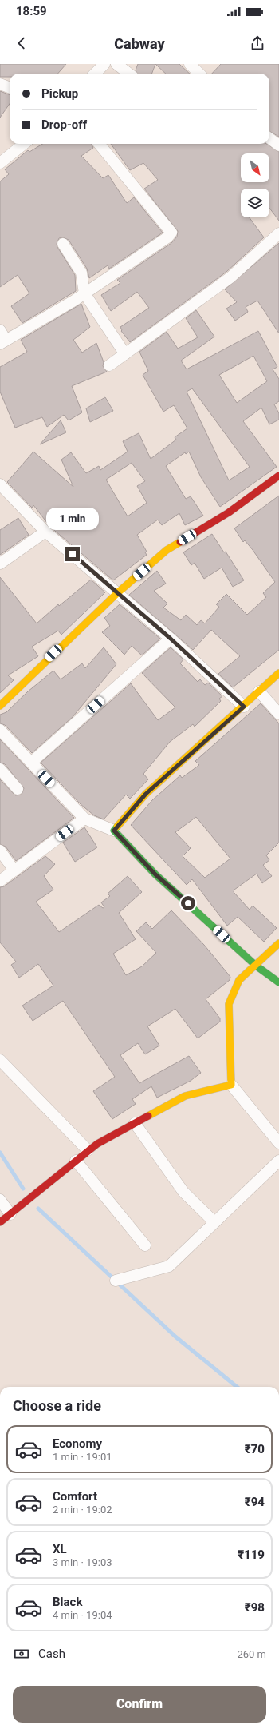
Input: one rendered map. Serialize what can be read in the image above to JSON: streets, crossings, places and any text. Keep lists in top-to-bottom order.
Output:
{
  "north": "bottom right",
  "page": {
    "status": "18:59",
    "header": "Cabway",
    "banner": ["Pickup", "Drop-off"],
    "bubble": "1 min",
    "heading": "Choose a ride",
    "list": [
      {
        "name": "Economy",
        "note": "1 min · 19:01",
        "value": "₹70"
      },
      {
        "name": "Comfort",
        "note": "2 min · 19:02",
        "value": "₹94"
      },
      {
        "name": "XL",
        "note": "3 min · 19:03",
        "value": "₹119"
      },
      {
        "name": "Black",
        "note": "4 min · 19:04",
        "value": "₹98"
      }
    ],
    "pay": ["Cash", "260 m"],
    "buttons": "Confirm"
  }
}
